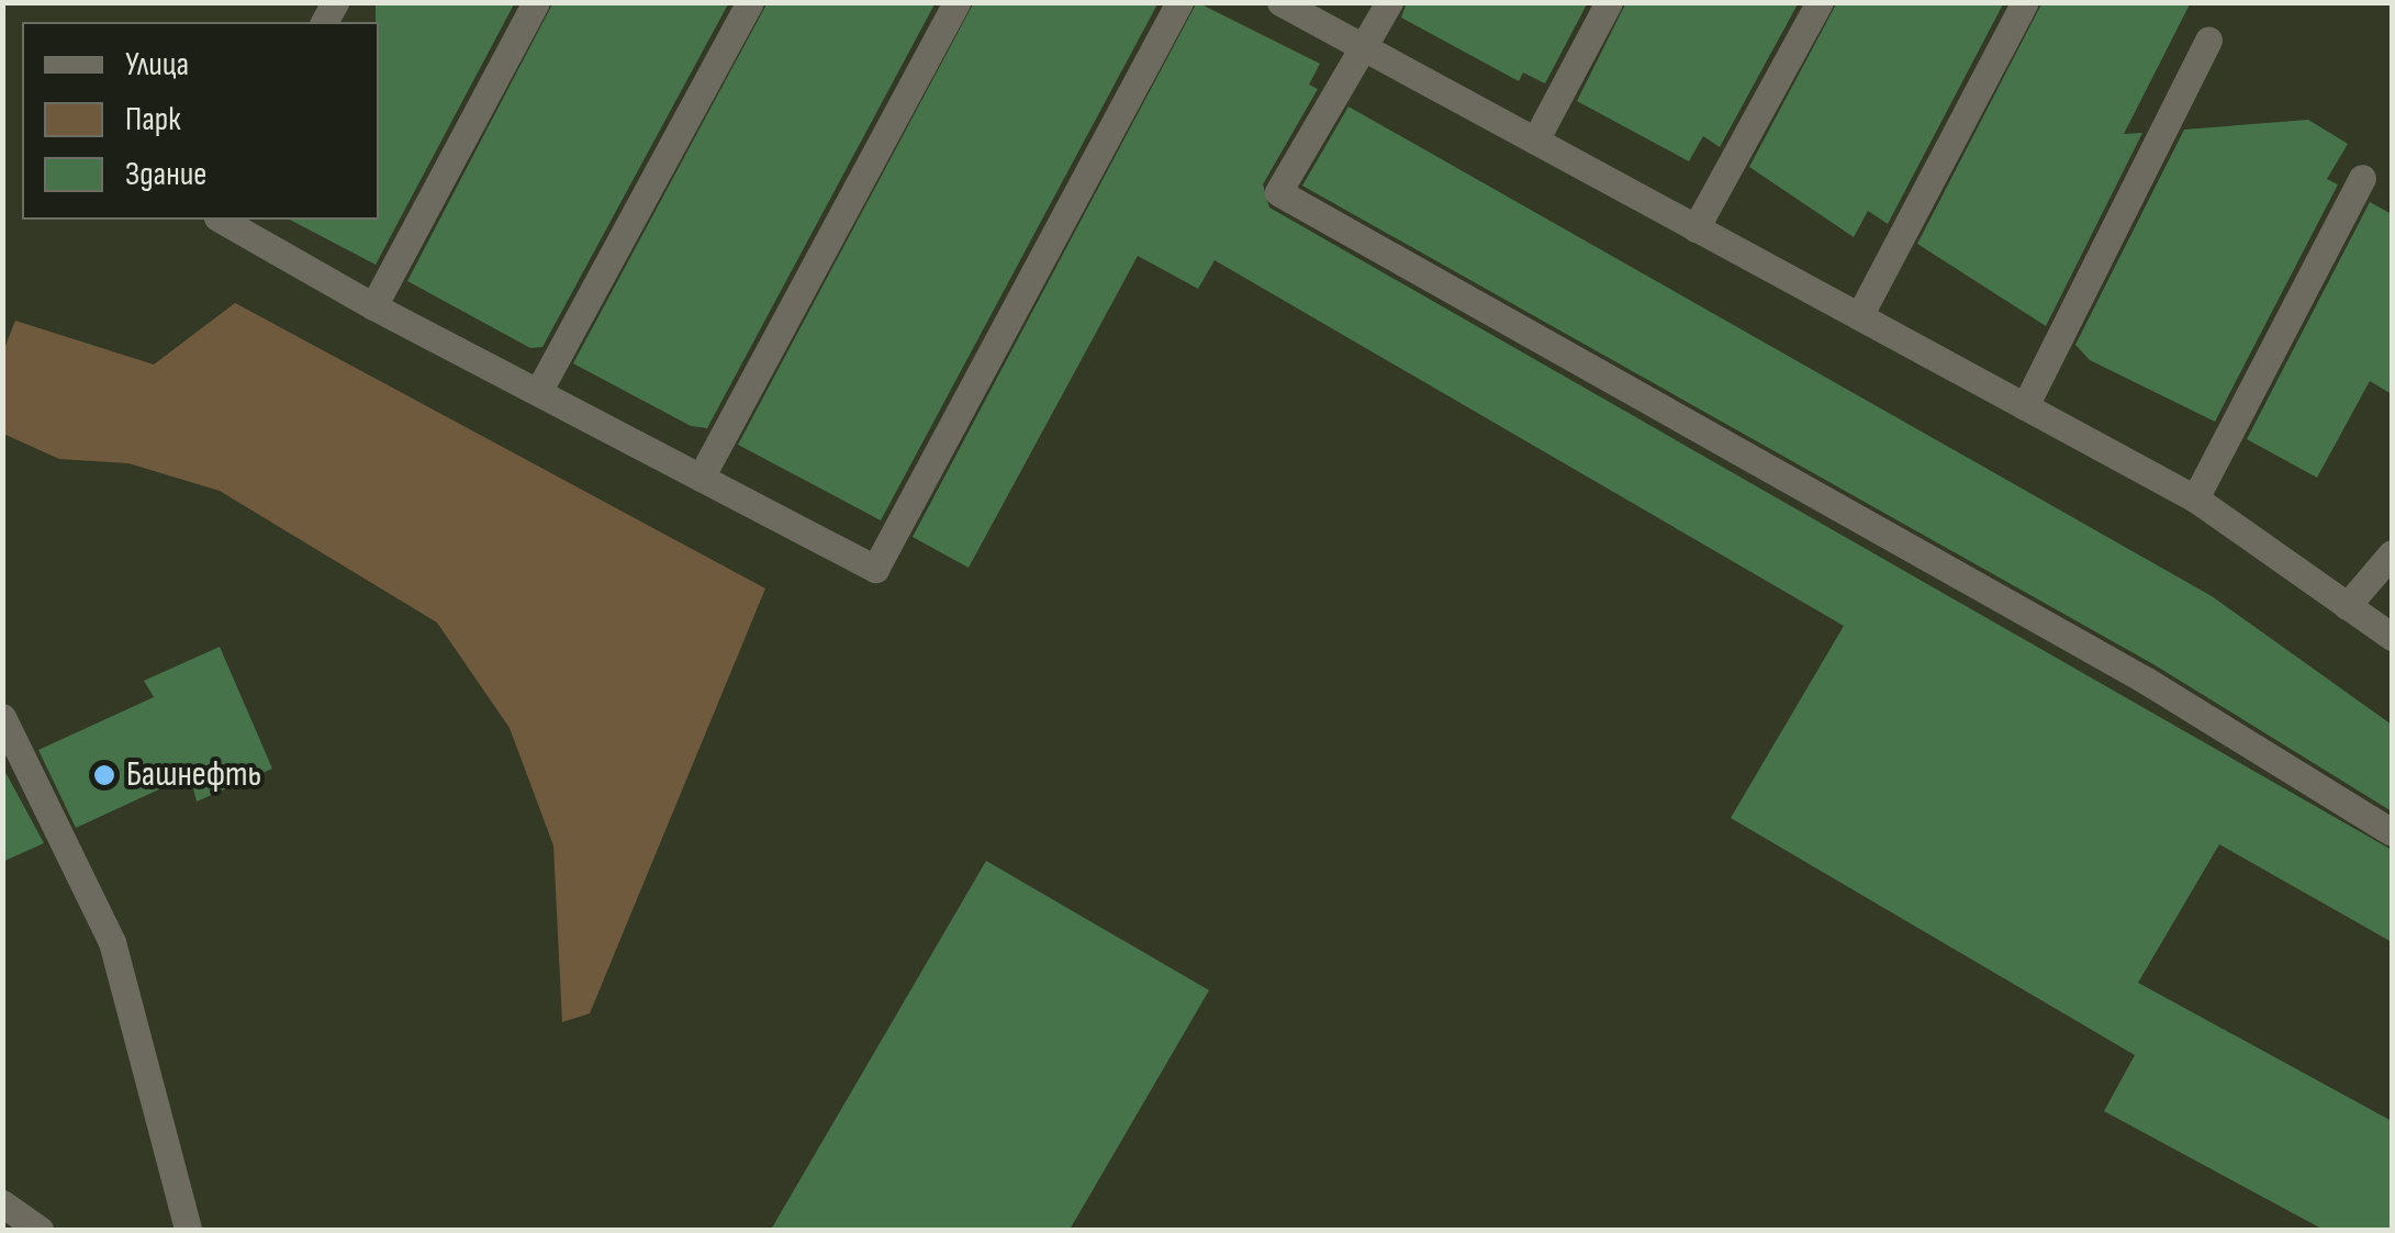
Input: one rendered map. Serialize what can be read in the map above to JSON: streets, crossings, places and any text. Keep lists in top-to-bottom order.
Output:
{
  "places": ["Башнефть"],
  "legend": ["Улица", "Парк", "Здание"]
}
